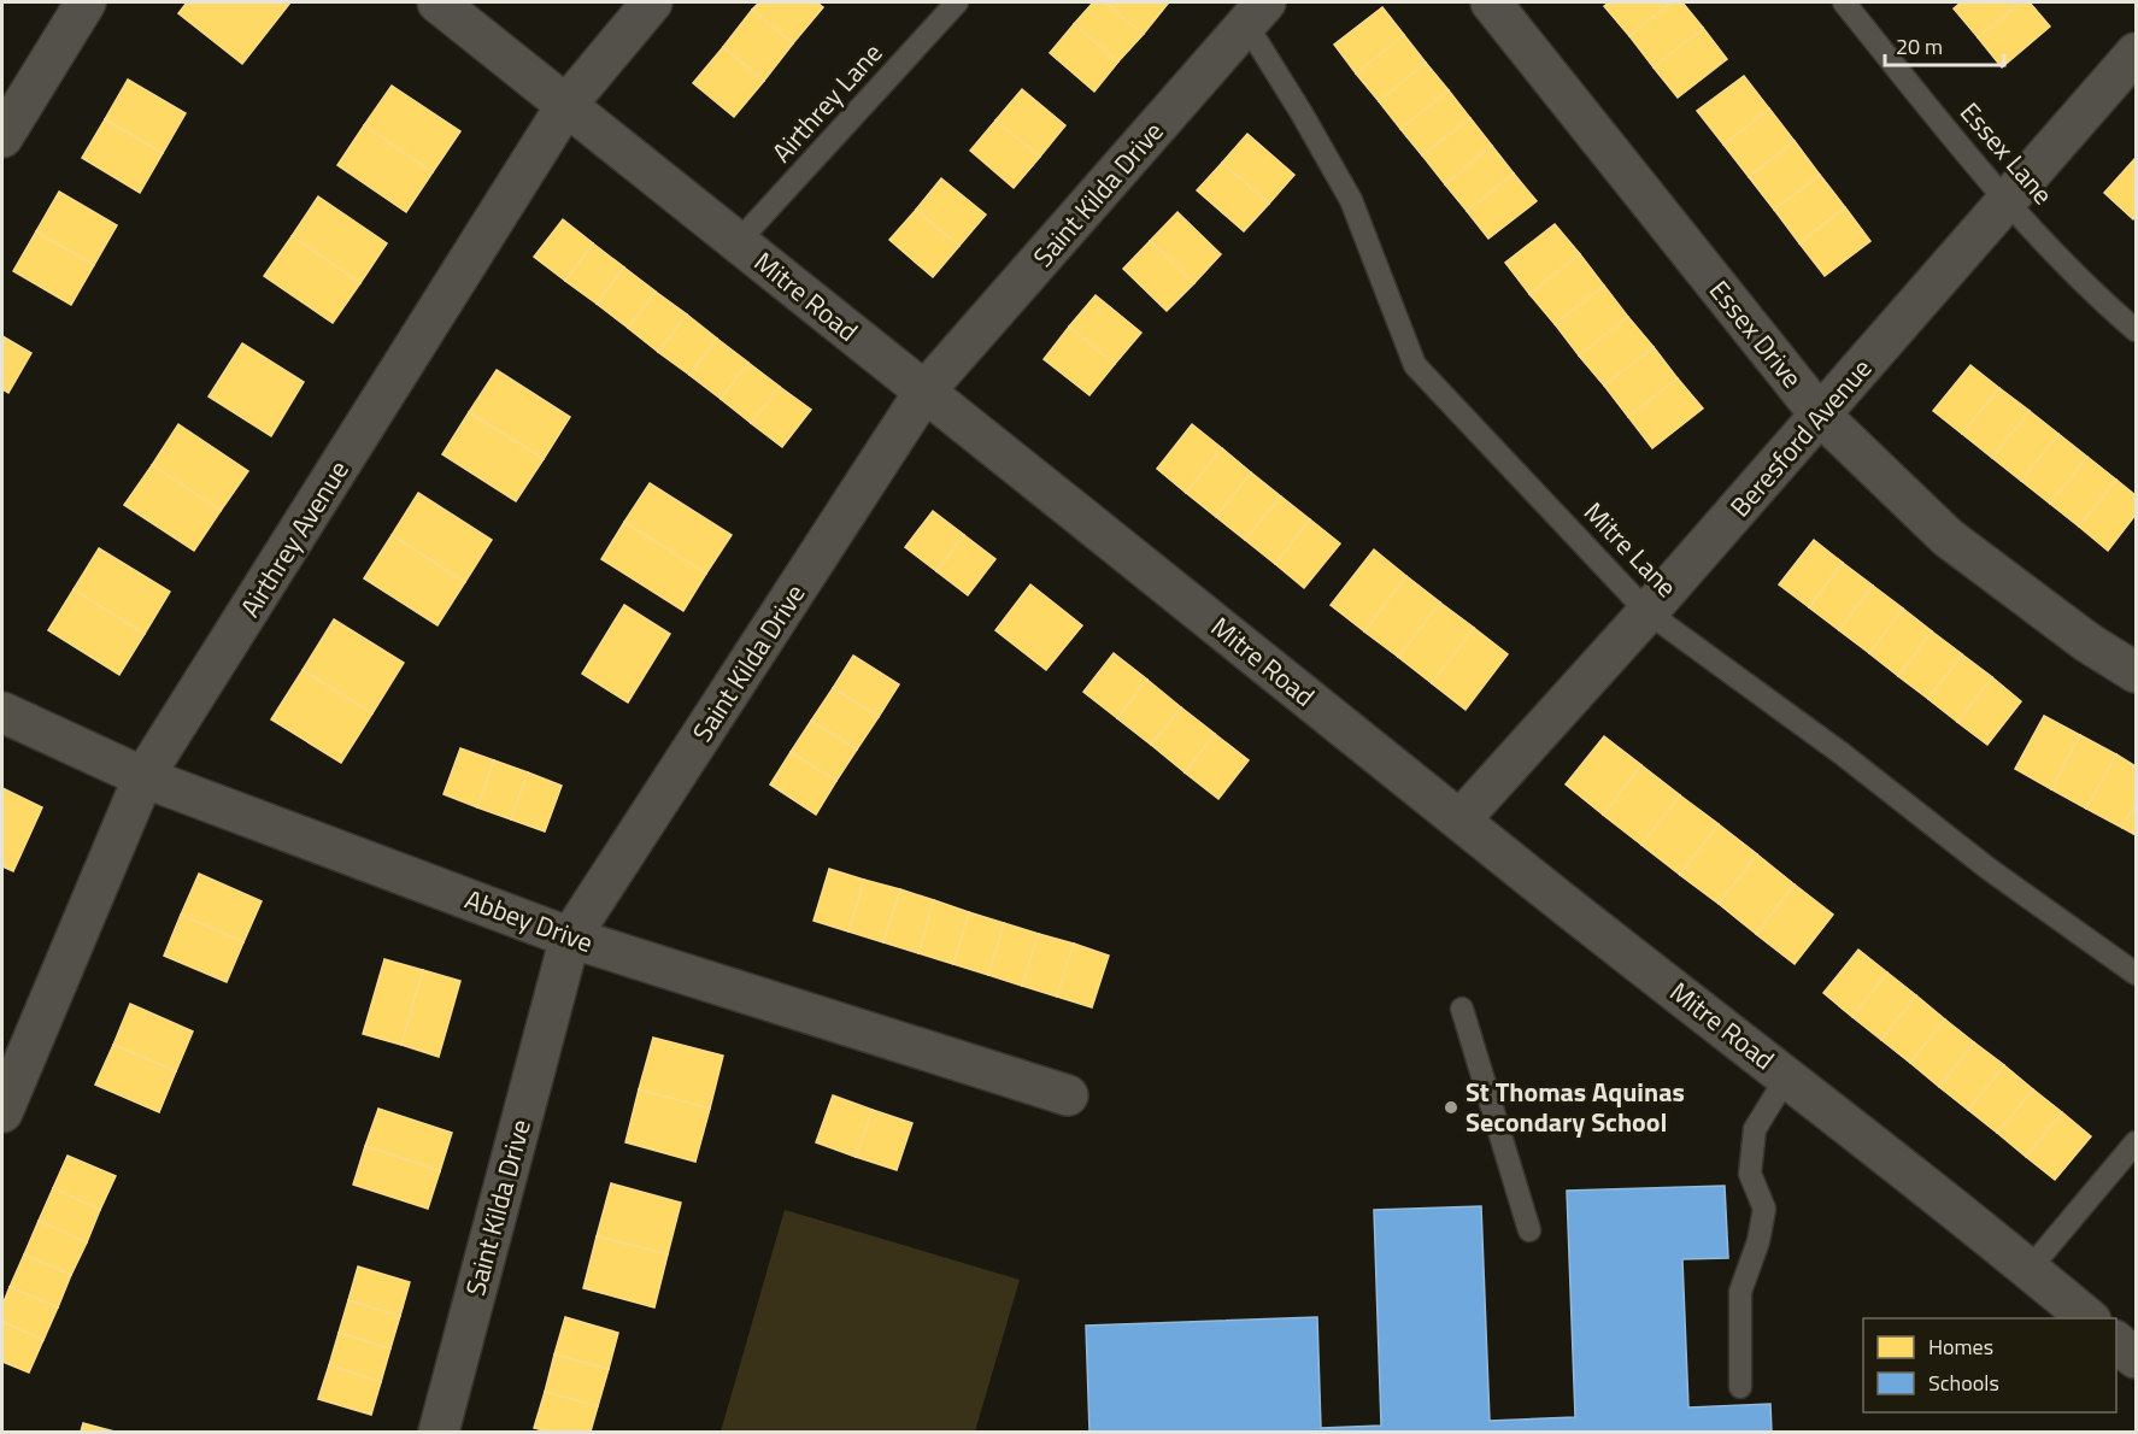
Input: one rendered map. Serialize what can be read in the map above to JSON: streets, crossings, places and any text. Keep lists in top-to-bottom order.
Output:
{
  "streets": {
    "street": [
      "Saint Kilda Drive",
      "Mitre Road",
      "Essex Drive",
      "Beresford Avenue",
      "Airthrey Avenue",
      "Abbey Drive"
    ],
    "lane": ["Airthrey Lane", "Essex Lane", "Mitre Lane"]
  },
  "crossings": [
    ["Airthrey Lane", "Mitre Road"],
    ["Essex Lane", "Beresford Avenue"],
    ["Saint Kilda Drive", "Mitre Road"],
    ["Saint Kilda Drive", "Mitre Lane"],
    ["Saint Kilda Drive", "Abbey Drive"],
    ["Mitre Road", "Beresford Avenue"],
    ["Mitre Road", "Airthrey Avenue"],
    ["Essex Drive", "Beresford Avenue"],
    ["Beresford Avenue", "Mitre Lane"],
    ["Airthrey Avenue", "Abbey Drive"]
  ],
  "places": ["St Thomas Aquinas Secondary School"],
  "legend": ["Homes", "Schools"],
  "scale_bar": "20 m"
}
